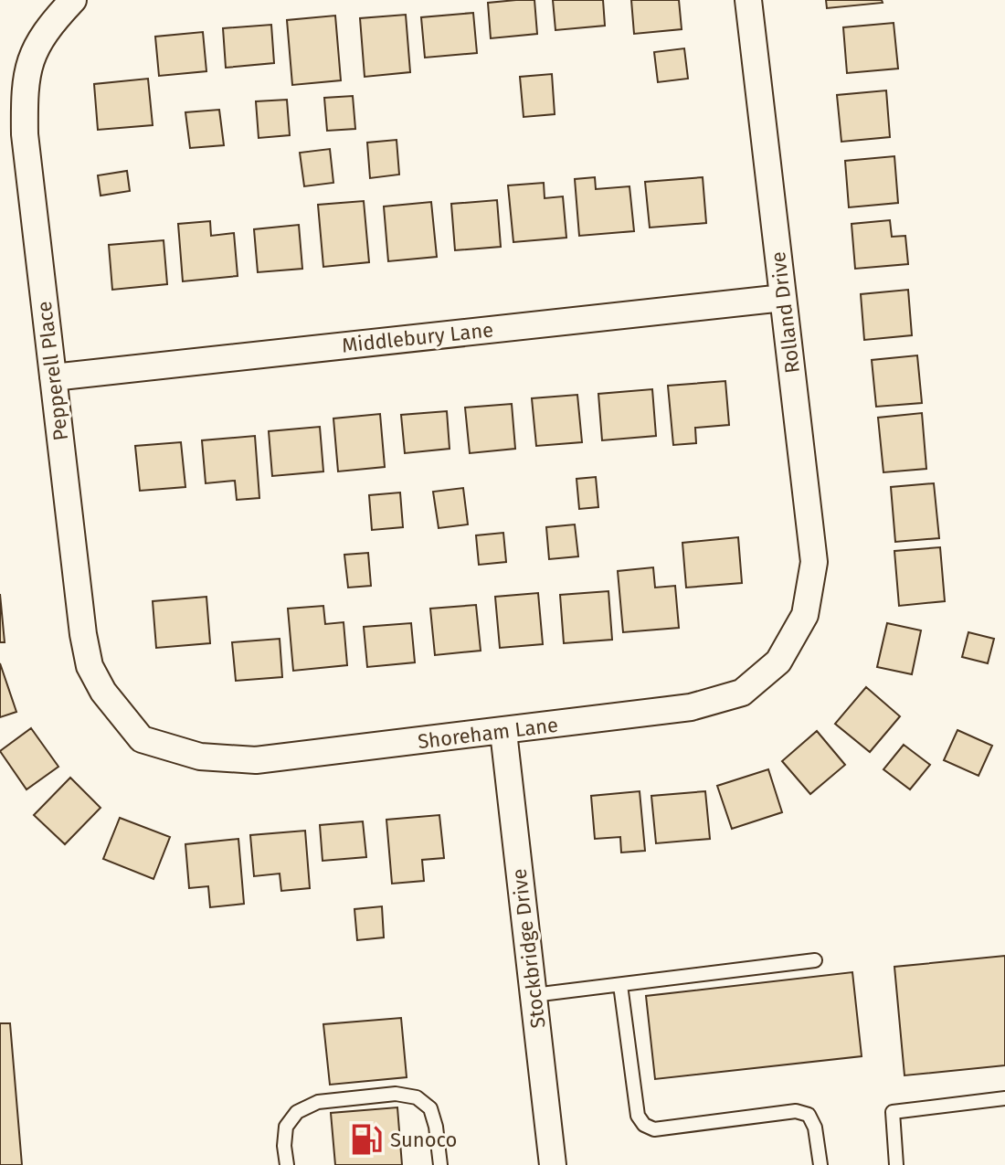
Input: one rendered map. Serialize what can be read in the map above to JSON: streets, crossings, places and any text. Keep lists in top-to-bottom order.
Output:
{
  "streets": {
    "street": [
      "Rolland Drive",
      "Middlebury Lane",
      "Pepperell Place",
      "Shoreham Lane",
      "Stockbridge Drive"
    ]
  },
  "crossings": [
    ["Rolland Drive", "Middlebury Lane"],
    ["Rolland Drive", "Shoreham Lane"],
    ["Middlebury Lane", "Pepperell Place"],
    ["Pepperell Place", "Shoreham Lane"],
    ["Shoreham Lane", "Stockbridge Drive"]
  ],
  "places": {
    "fuel station": ["Sunoco"]
  }
}
